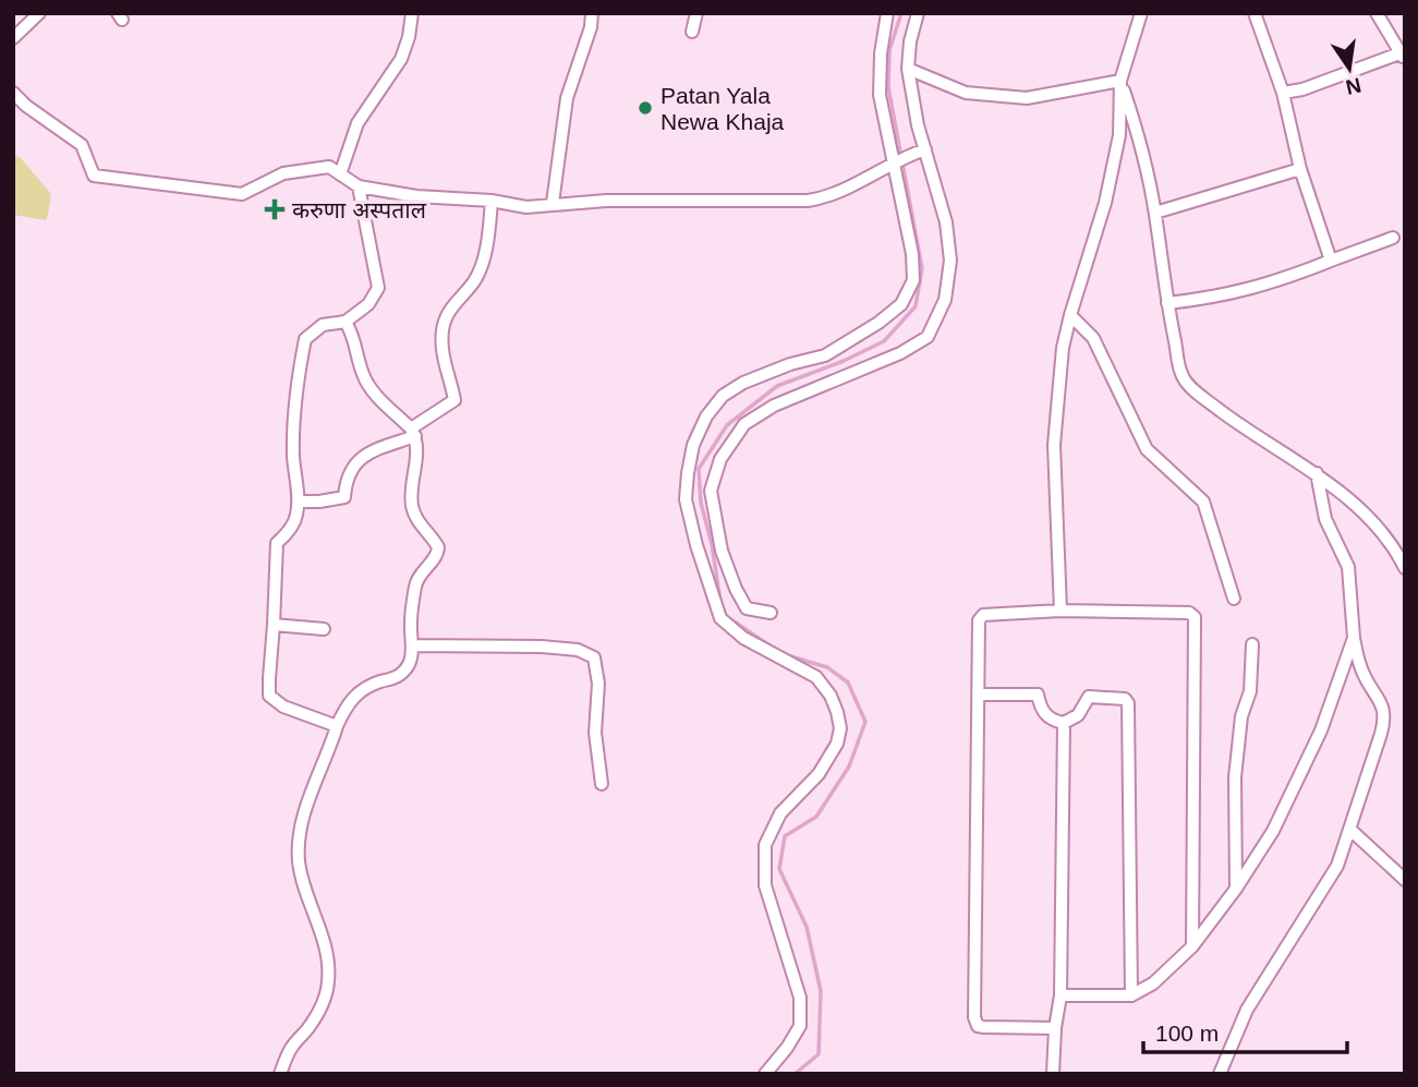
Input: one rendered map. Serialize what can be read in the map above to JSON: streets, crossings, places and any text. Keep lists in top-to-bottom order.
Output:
{
  "places": {
    "other": ["Patan Yala Newa Khaja"],
    "health": ["करुणा अस्पताल"]
  },
  "scale_bar": "100 m",
  "north": "bottom"
}
